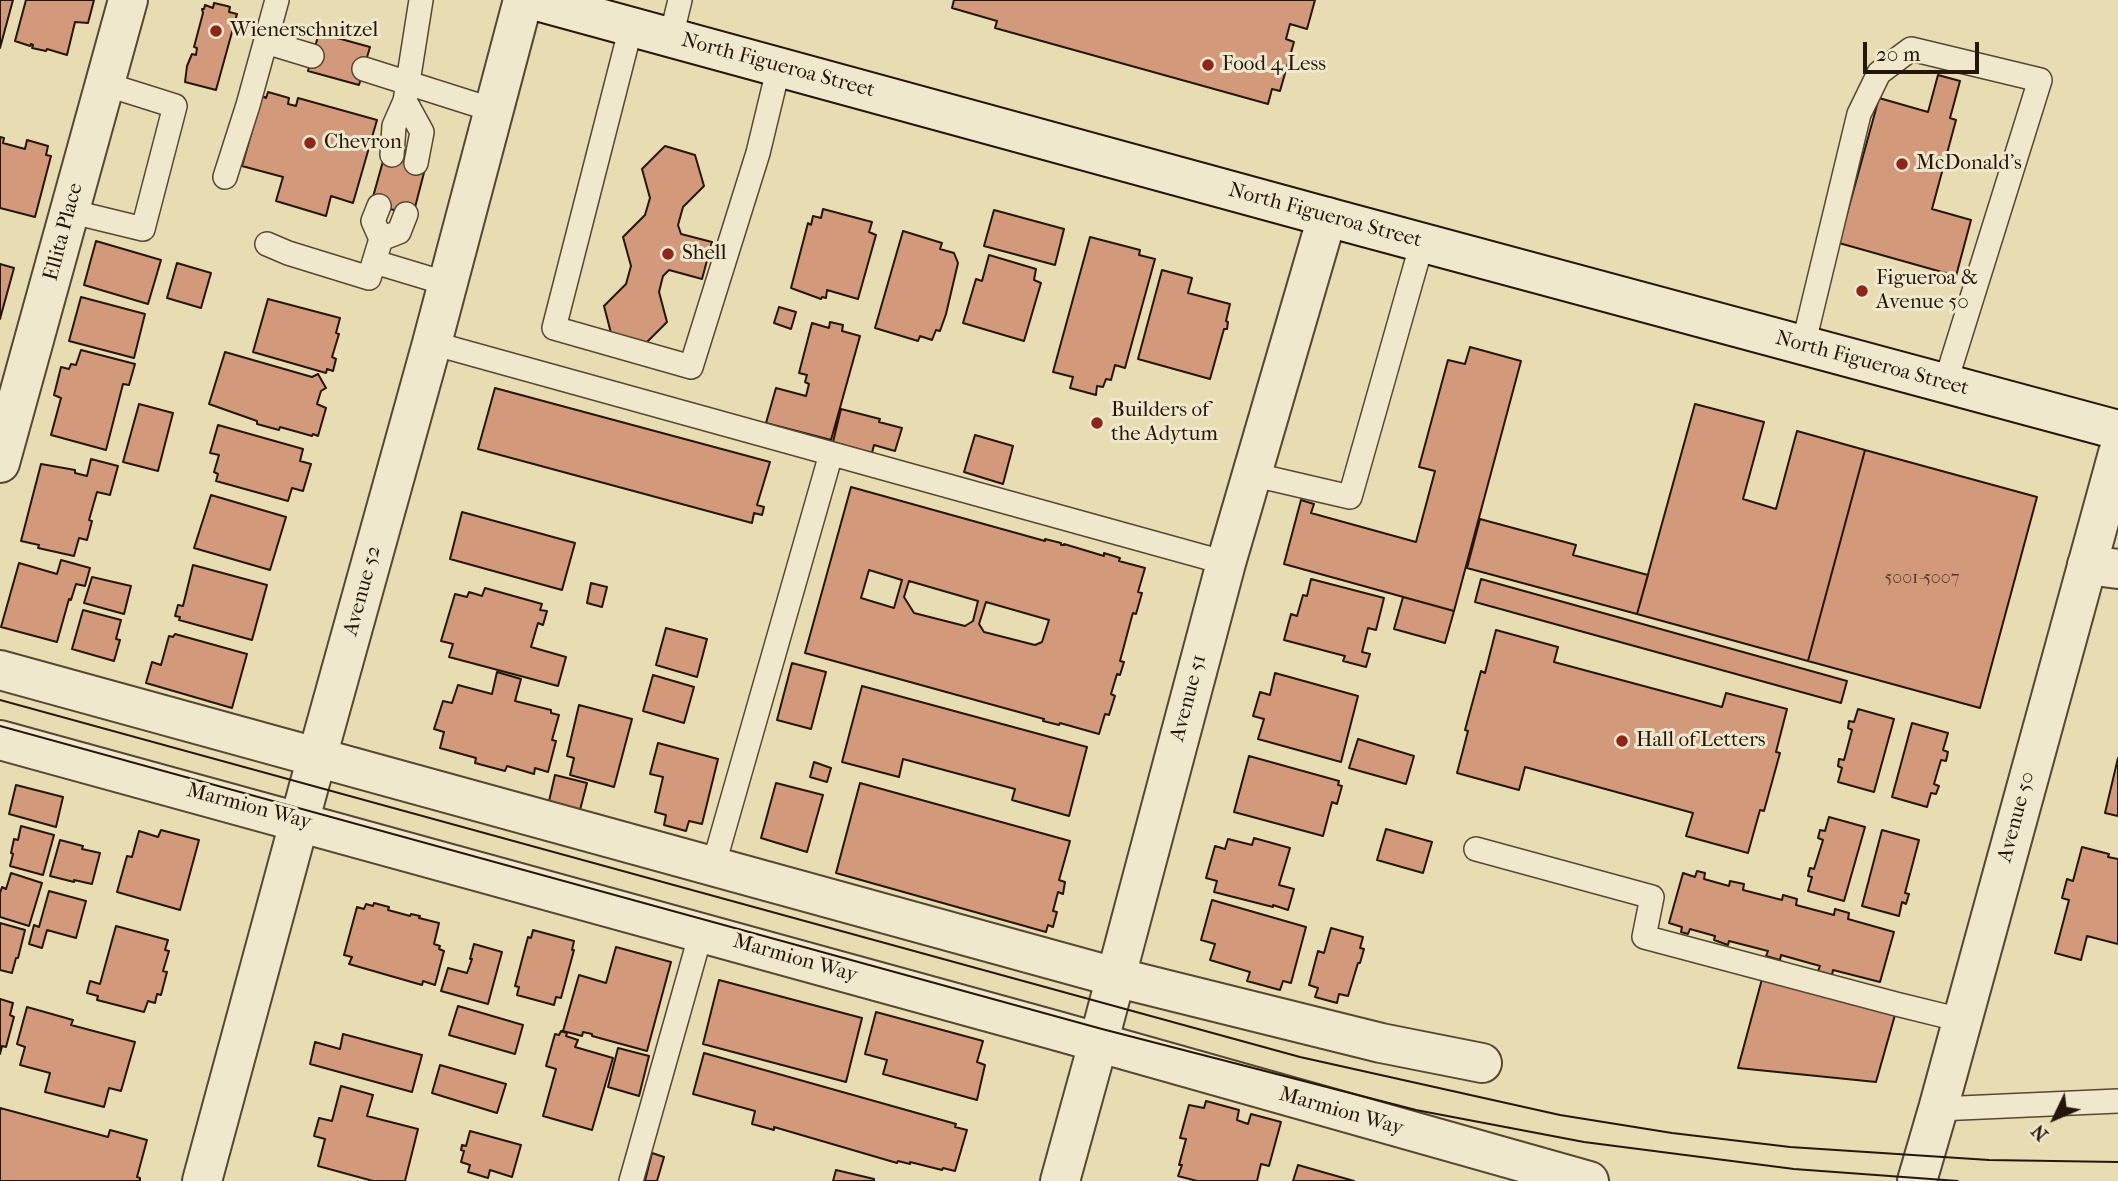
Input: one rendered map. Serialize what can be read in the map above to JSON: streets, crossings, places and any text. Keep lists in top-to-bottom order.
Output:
{
  "streets": {
    "street": [
      "North Figueroa Street",
      "Ellita Place",
      "Avenue 52",
      "Avenue 51",
      "Marmion Way",
      "Avenue 50"
    ]
  },
  "crossings": [
    ["North Figueroa Street", "Avenue 51"],
    ["Avenue 52", "Marmion Way"],
    ["Avenue 51", "Marmion Way"]
  ],
  "places": [
    "Wienerschnitzel",
    "Food 4 Less",
    "Chevron",
    "McDonald's",
    "Shell",
    "Figueroa & Avenue 50",
    "Builders of the Adytum",
    "Hall of Letters"
  ],
  "house_numbers": ["5001-5007"],
  "scale_bar": "20 m",
  "north": "bottom left"
}
